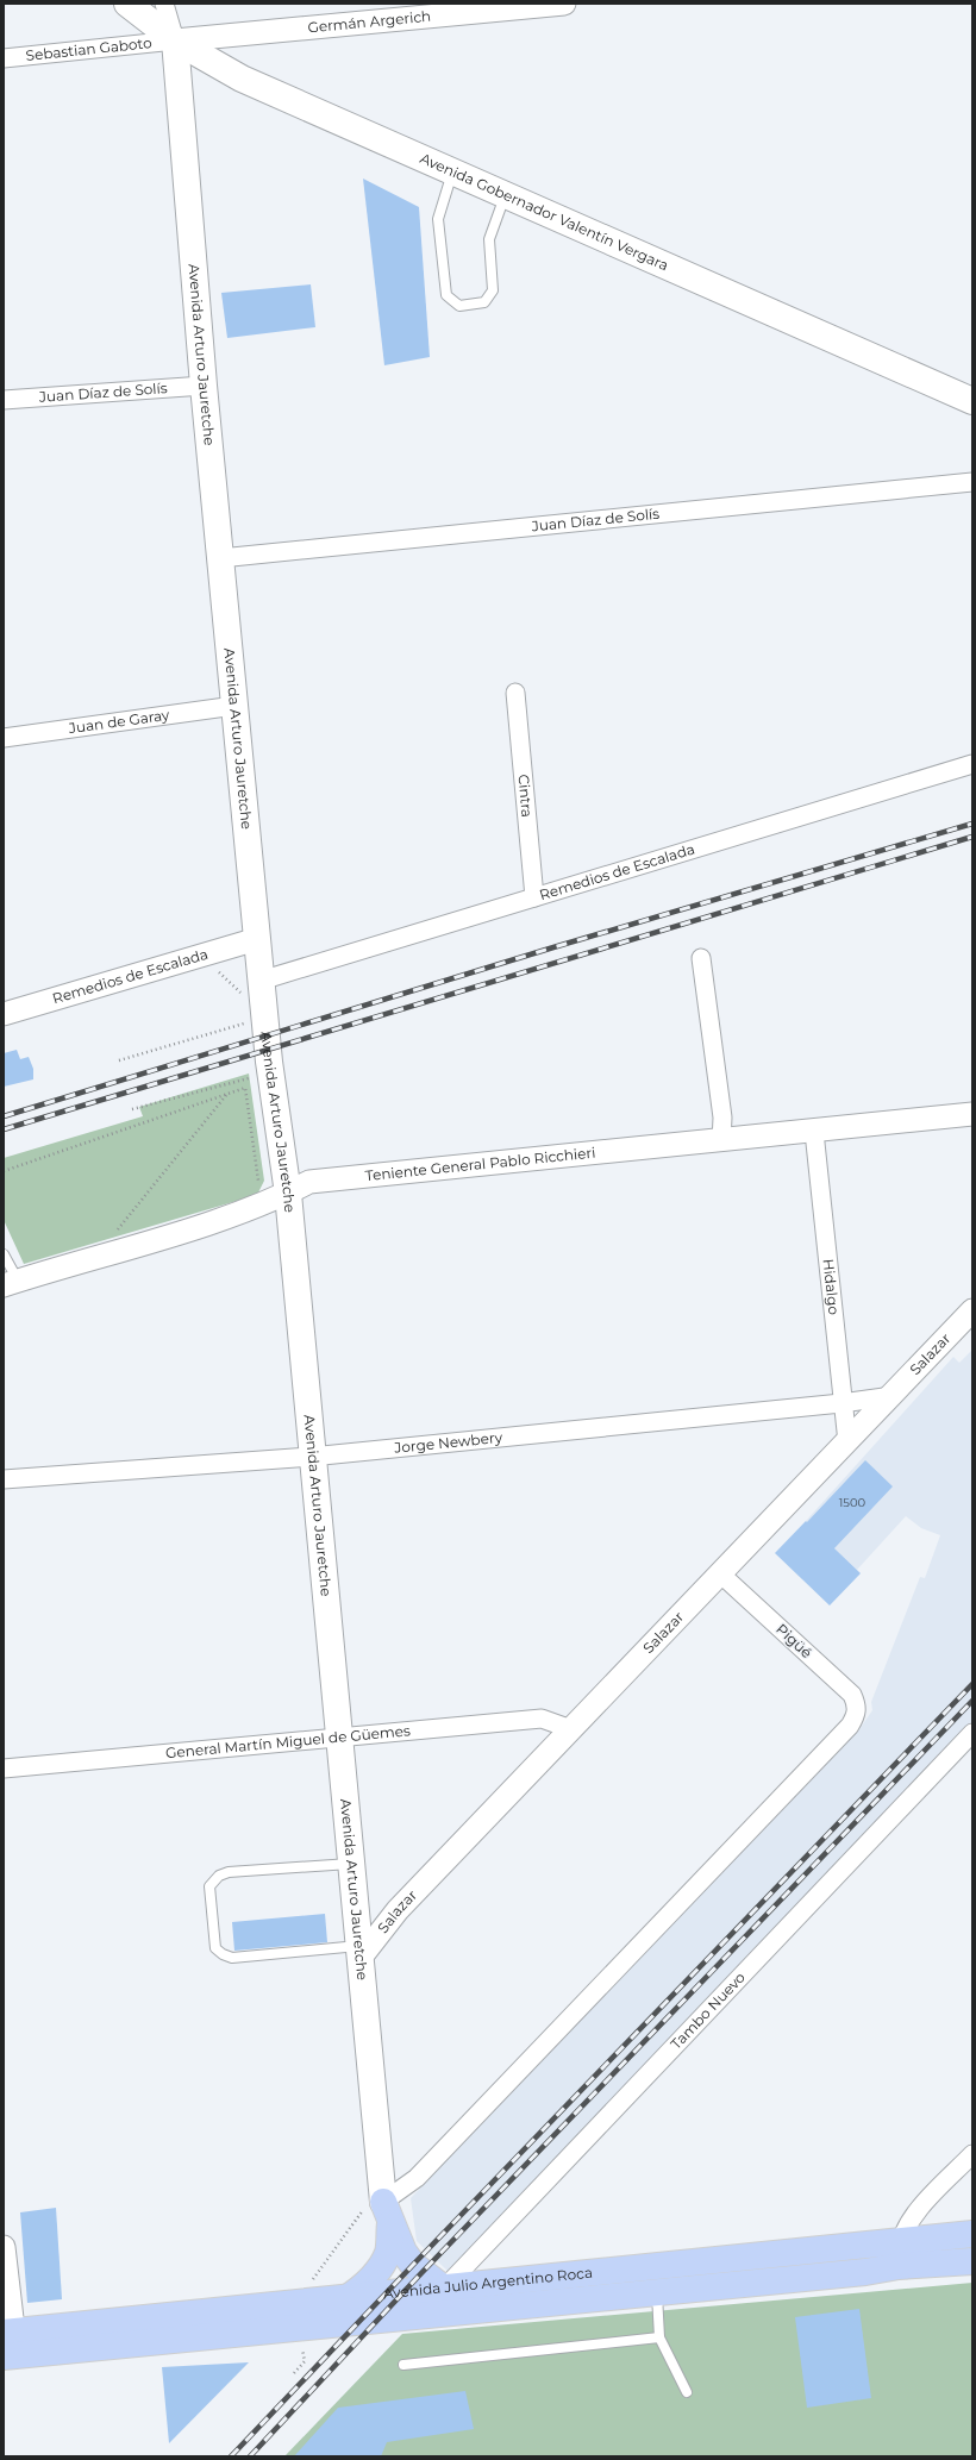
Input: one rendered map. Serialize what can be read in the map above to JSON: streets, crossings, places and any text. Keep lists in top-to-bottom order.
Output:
{
  "streets": {
    "main road": ["Avenida Gobernador Valentín Vergara", "Avenida Arturo Jauretche", "Avenida Julio Argentino Roca"],
    "street": [
      "Germán Argerich",
      "Sebastian Gaboto",
      "Juan Díaz de Solís",
      "Juan de Garay",
      "Cintra",
      "Remedios de Escalada",
      "Teniente General Pablo Ricchieri",
      "Hidalgo",
      "Salazar",
      "Jorge Newbery",
      "Pigüé",
      "General Martín Miguel de Güemes",
      "Tambo Nuevo"
    ]
  },
  "crossings": [
    ["Germán Argerich", "Sebastian Gaboto"],
    ["Germán Argerich", "Avenida Gobernador Valentín Vergara"],
    ["Germán Argerich", "Avenida Arturo Jauretche"],
    ["Sebastian Gaboto", "Avenida Gobernador Valentín Vergara"],
    ["Sebastian Gaboto", "Avenida Arturo Jauretche"],
    ["Avenida Gobernador Valentín Vergara", "Avenida Arturo Jauretche"],
    ["Avenida Arturo Jauretche", "Juan Díaz de Solís"],
    ["Avenida Arturo Jauretche", "Juan de Garay"],
    ["Avenida Arturo Jauretche", "Remedios de Escalada"],
    ["Avenida Arturo Jauretche", "Teniente General Pablo Ricchieri"],
    ["Avenida Arturo Jauretche", "Salazar"],
    ["Avenida Arturo Jauretche", "Jorge Newbery"],
    ["Avenida Arturo Jauretche", "Pigüé"],
    ["Avenida Arturo Jauretche", "General Martín Miguel de Güemes"],
    ["Cintra", "Remedios de Escalada"],
    ["Teniente General Pablo Ricchieri", "Hidalgo"],
    ["Hidalgo", "Salazar"],
    ["Hidalgo", "Jorge Newbery"],
    ["Salazar", "Jorge Newbery"],
    ["Salazar", "Pigüé"],
    ["Salazar", "General Martín Miguel de Güemes"],
    ["Tambo Nuevo", "Avenida Julio Argentino Roca"]
  ],
  "house_numbers": ["1500"]
}
